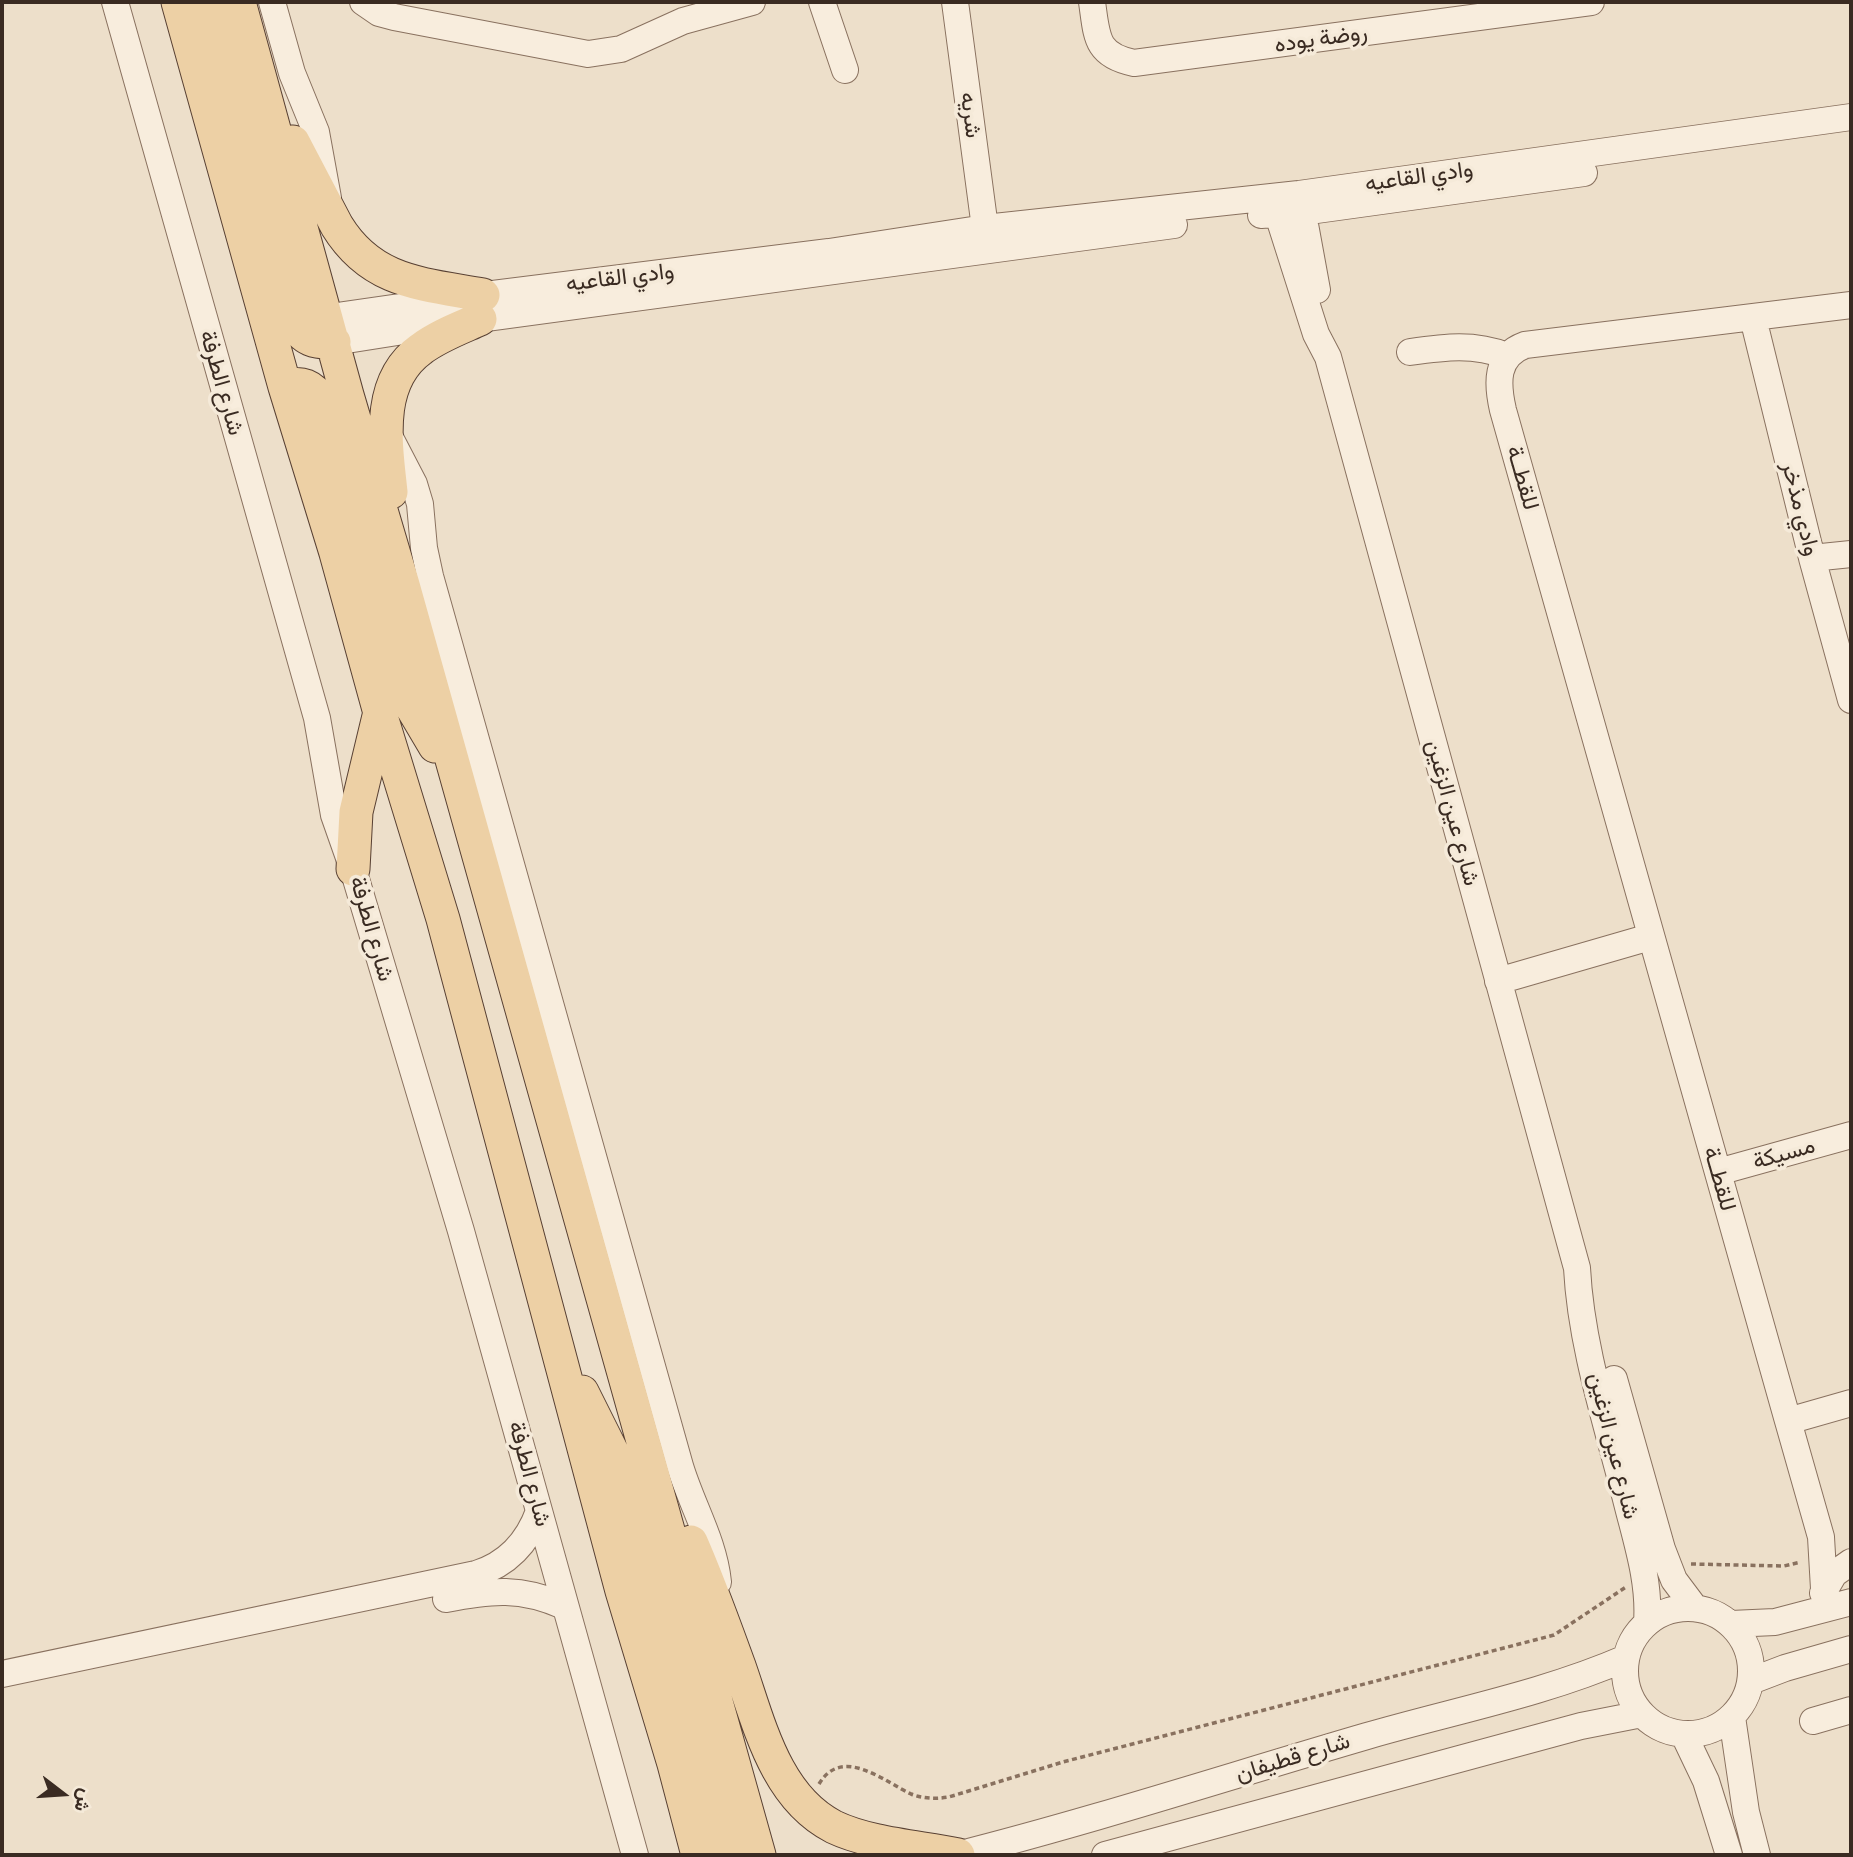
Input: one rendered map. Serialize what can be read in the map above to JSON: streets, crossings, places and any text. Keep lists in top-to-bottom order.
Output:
{
  "streets": {
    "street": [
      "روضة يوده",
      "شريه",
      "وادي القاعيه",
      "شارع الطرفة",
      "للقطــة",
      "وادي مذخر",
      "شارع عين الزغين",
      "مسيكة",
      "شارع قطيفان"
    ]
  },
  "crossings": [
    ["شريه", "وادي القاعيه"],
    ["وادي القاعيه", "شارع عين الزغين"],
    ["للقطــة", "مسيكة"],
    ["شارع عين الزغين", "شارع قطيفان"]
  ],
  "north": "right"
}
